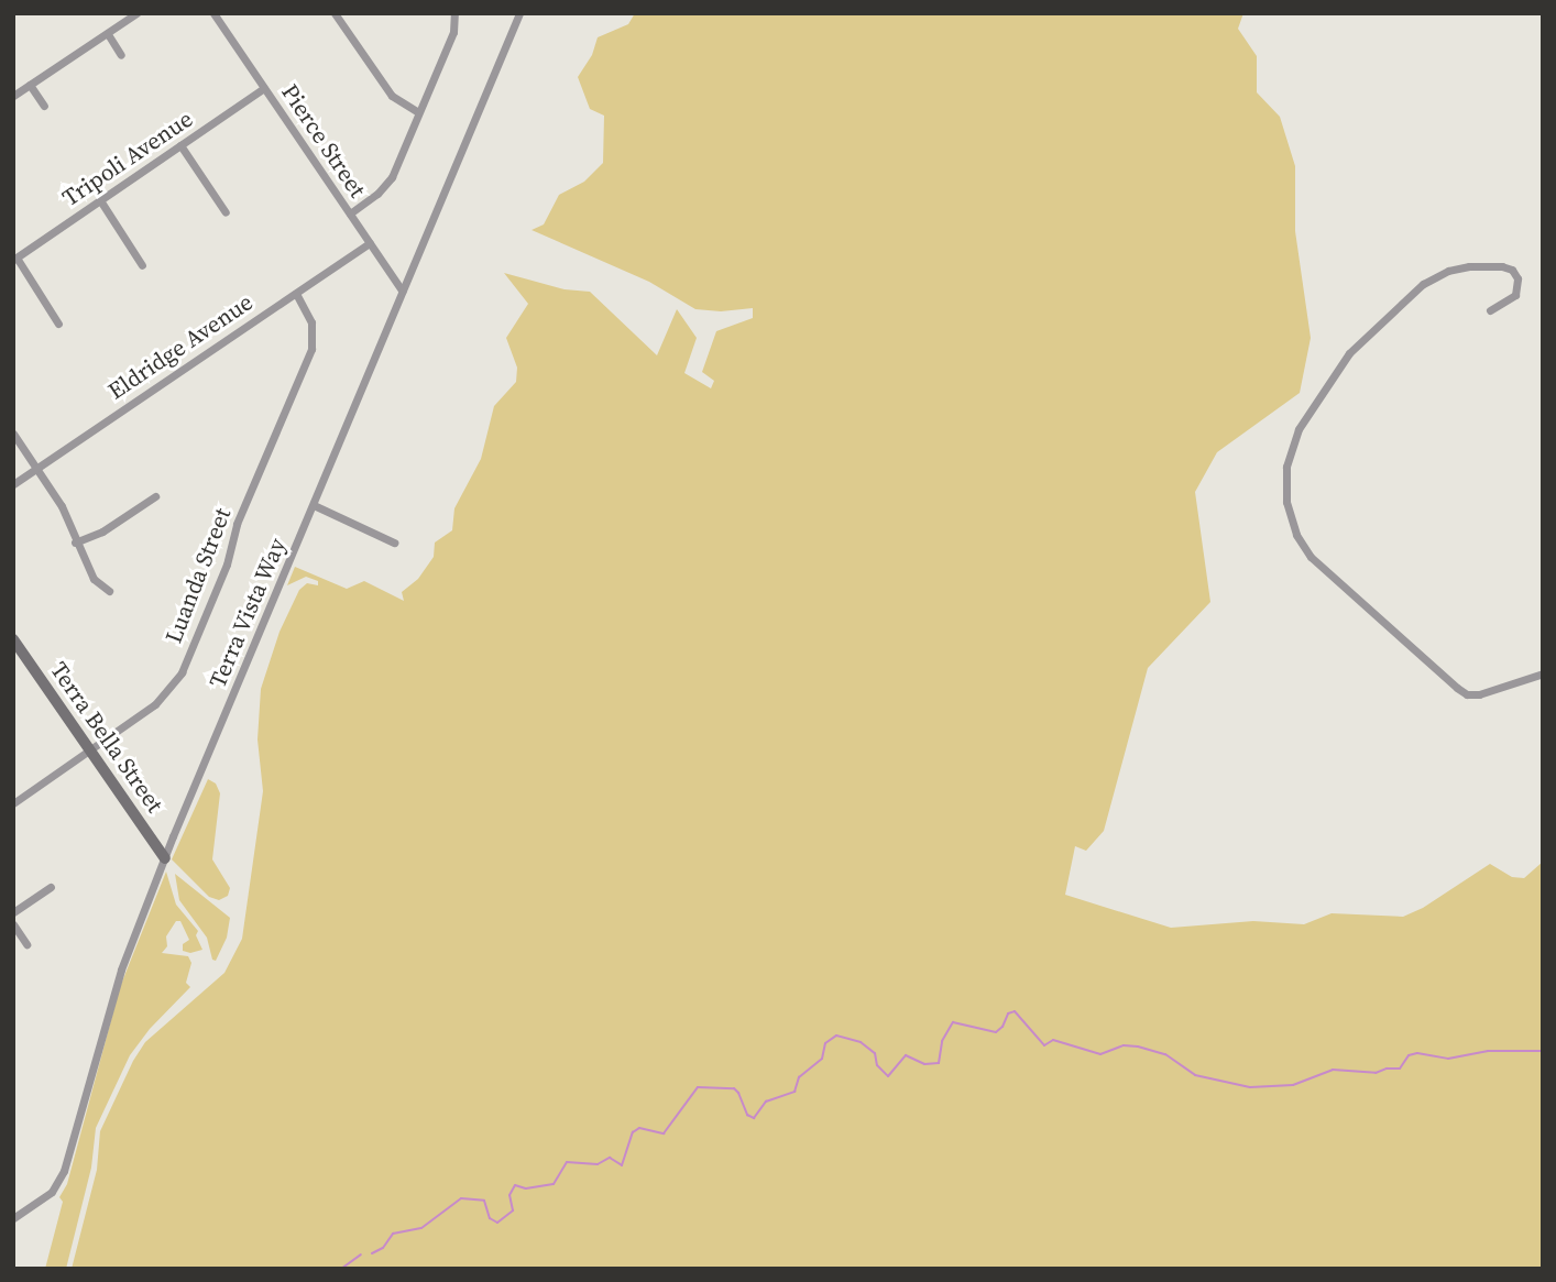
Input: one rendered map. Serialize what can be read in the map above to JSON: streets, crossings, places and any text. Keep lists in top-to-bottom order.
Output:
{
  "streets": {
    "street": [
      "Pierce Street",
      "Tripoli Avenue",
      "Eldridge Avenue",
      "Luanda Street",
      "Terra Vista Way",
      "Terra Bella Street"
    ]
  },
  "crossings": [
    ["Pierce Street", "Tripoli Avenue"],
    ["Pierce Street", "Eldridge Avenue"],
    ["Pierce Street", "Terra Vista Way"],
    ["Eldridge Avenue", "Luanda Street"],
    ["Luanda Street", "Terra Bella Street"],
    ["Terra Vista Way", "Terra Bella Street"]
  ]
}
